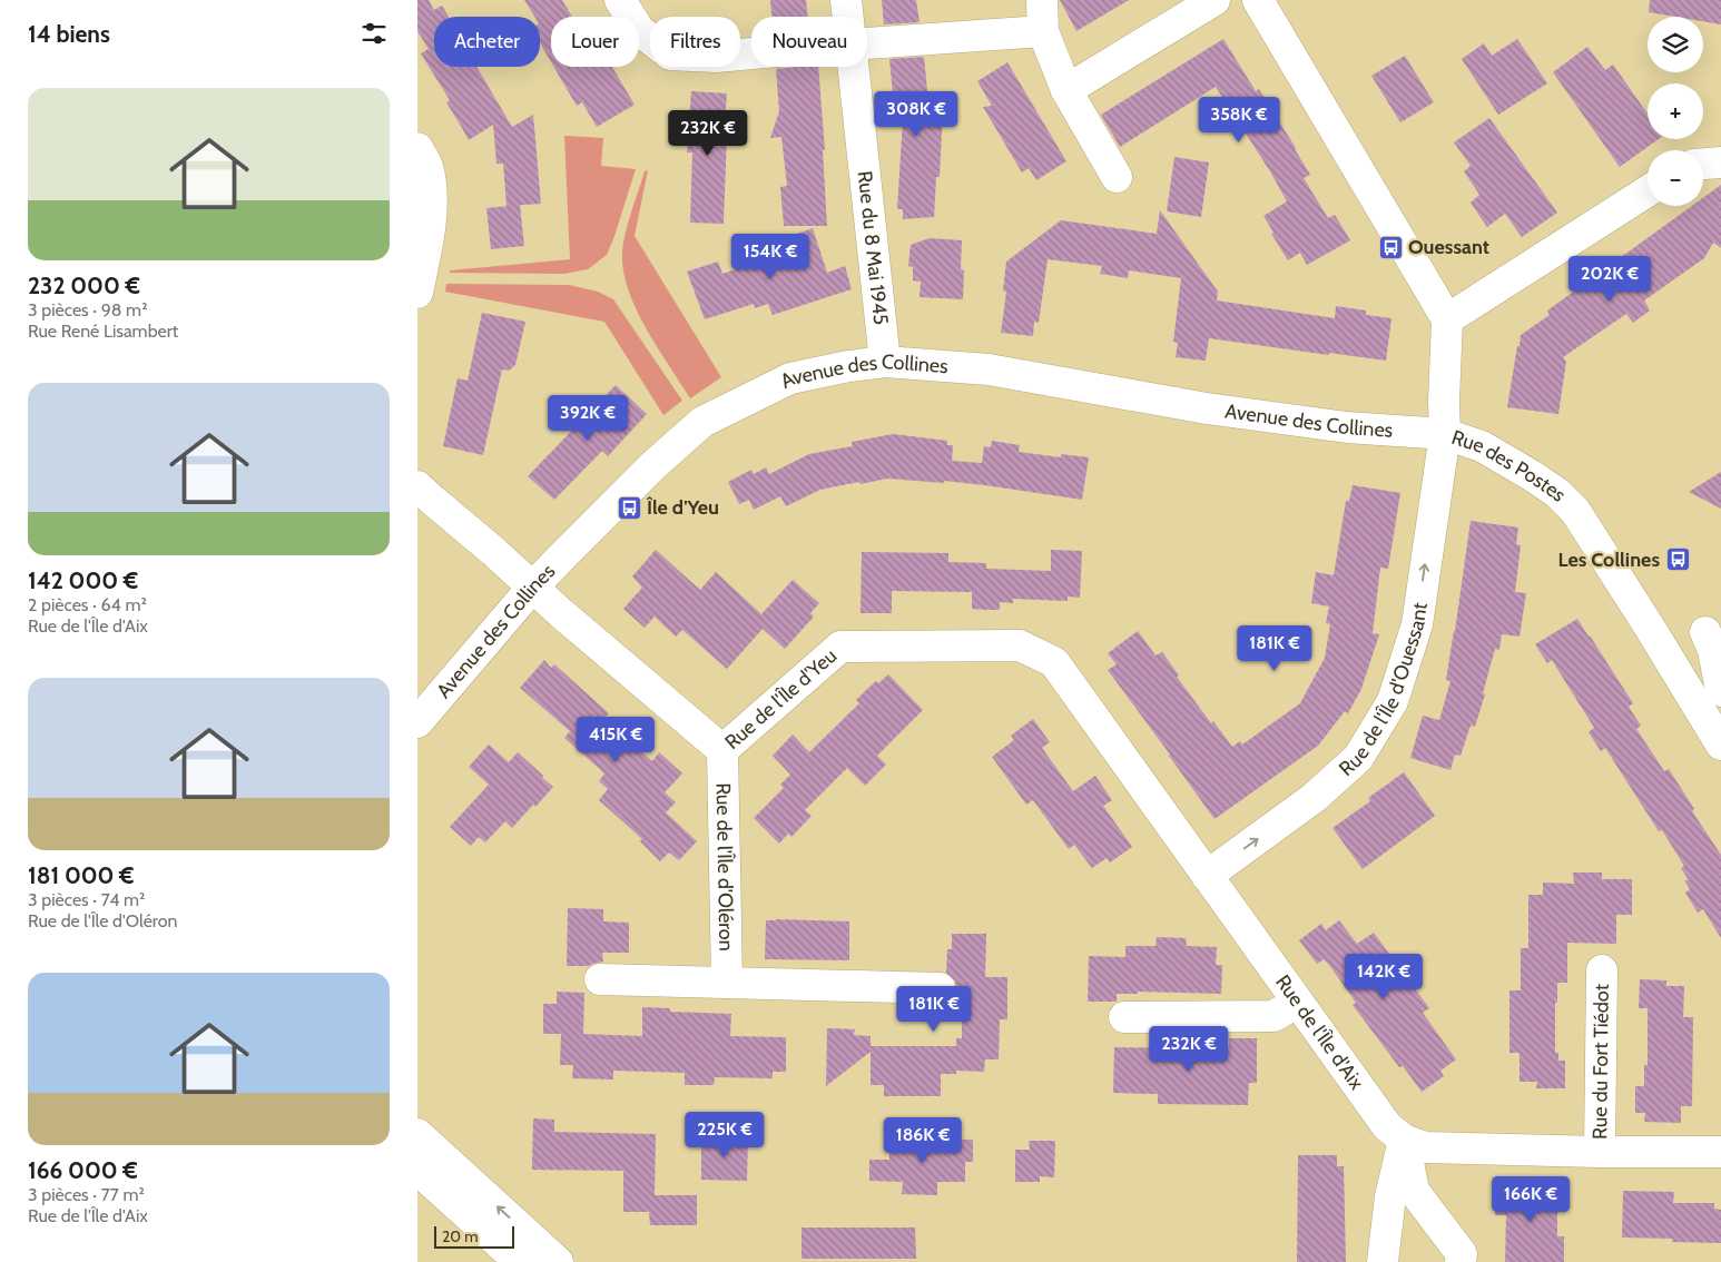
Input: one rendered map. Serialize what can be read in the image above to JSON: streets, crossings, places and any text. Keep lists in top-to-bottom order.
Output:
{
  "streets": {
    "street": [
      "Rue du 8 Mai 1945",
      "Avenue des Collines",
      "Rue des Postes",
      "Rue de l'Île d'Ouessant",
      "Rue de l'Île d'Yeu",
      "Rue de l'Île d'Oléron",
      "Rue de l'Île d'Aix",
      "Rue du Fort Tiédot"
    ]
  },
  "crossings": [
    ["Rue du 8 Mai 1945", "Avenue des Collines"],
    ["Avenue des Collines", "Rue des Postes"],
    ["Avenue des Collines", "Rue de l'Île d'Ouessant"],
    ["Avenue des Collines", "Rue de l'Île d'Yeu"],
    ["Rue des Postes", "Rue de l'Île d'Ouessant"],
    ["Rue de l'Île d'Ouessant", "Rue de l'Île d'Aix"],
    ["Rue de l'Île d'Yeu", "Rue de l'Île d'Oléron"],
    ["Rue de l'Île d'Yeu", "Rue de l'Île d'Aix"],
    ["Rue de l'Île d'Aix", "Rue du Fort Tiédot"]
  ],
  "one_way": ["Rue de l'Île d'Ouessant"],
  "places": {
    "bus stop": ["Ouessant", "Île d'Yeu", "Les Collines"]
  },
  "scale_bar": "20 m",
  "page": {
    "heading": "14 biens",
    "map_buttons": ["+", "−"],
    "chip": [
      "Acheter",
      "Louer",
      "Filtres",
      "Nouveau"
    ],
    "list": [
      {
        "name": "232 000 €",
        "note": "3 pièces · 98 m² · Rue René Lisambert"
      },
      {
        "name": "142 000 €",
        "note": "2 pièces · 64 m² · Rue de l'Île d'Aix"
      },
      {
        "name": "181 000 €",
        "note": "3 pièces · 74 m² · Rue de l'Île d'Oléron"
      },
      {
        "name": "166 000 €",
        "note": "3 pièces · 77 m² · Rue de l'Île d'Aix"
      }
    ],
    "price": [
      "308K €",
      "358K €",
      "232K €",
      "154K €",
      "202K €",
      "392K €",
      "181K €",
      "415K €",
      "142K €",
      "181K €",
      "232K €",
      "225K €",
      "186K €",
      "166K €"
    ],
    "scale": "20 m"
  }
}
